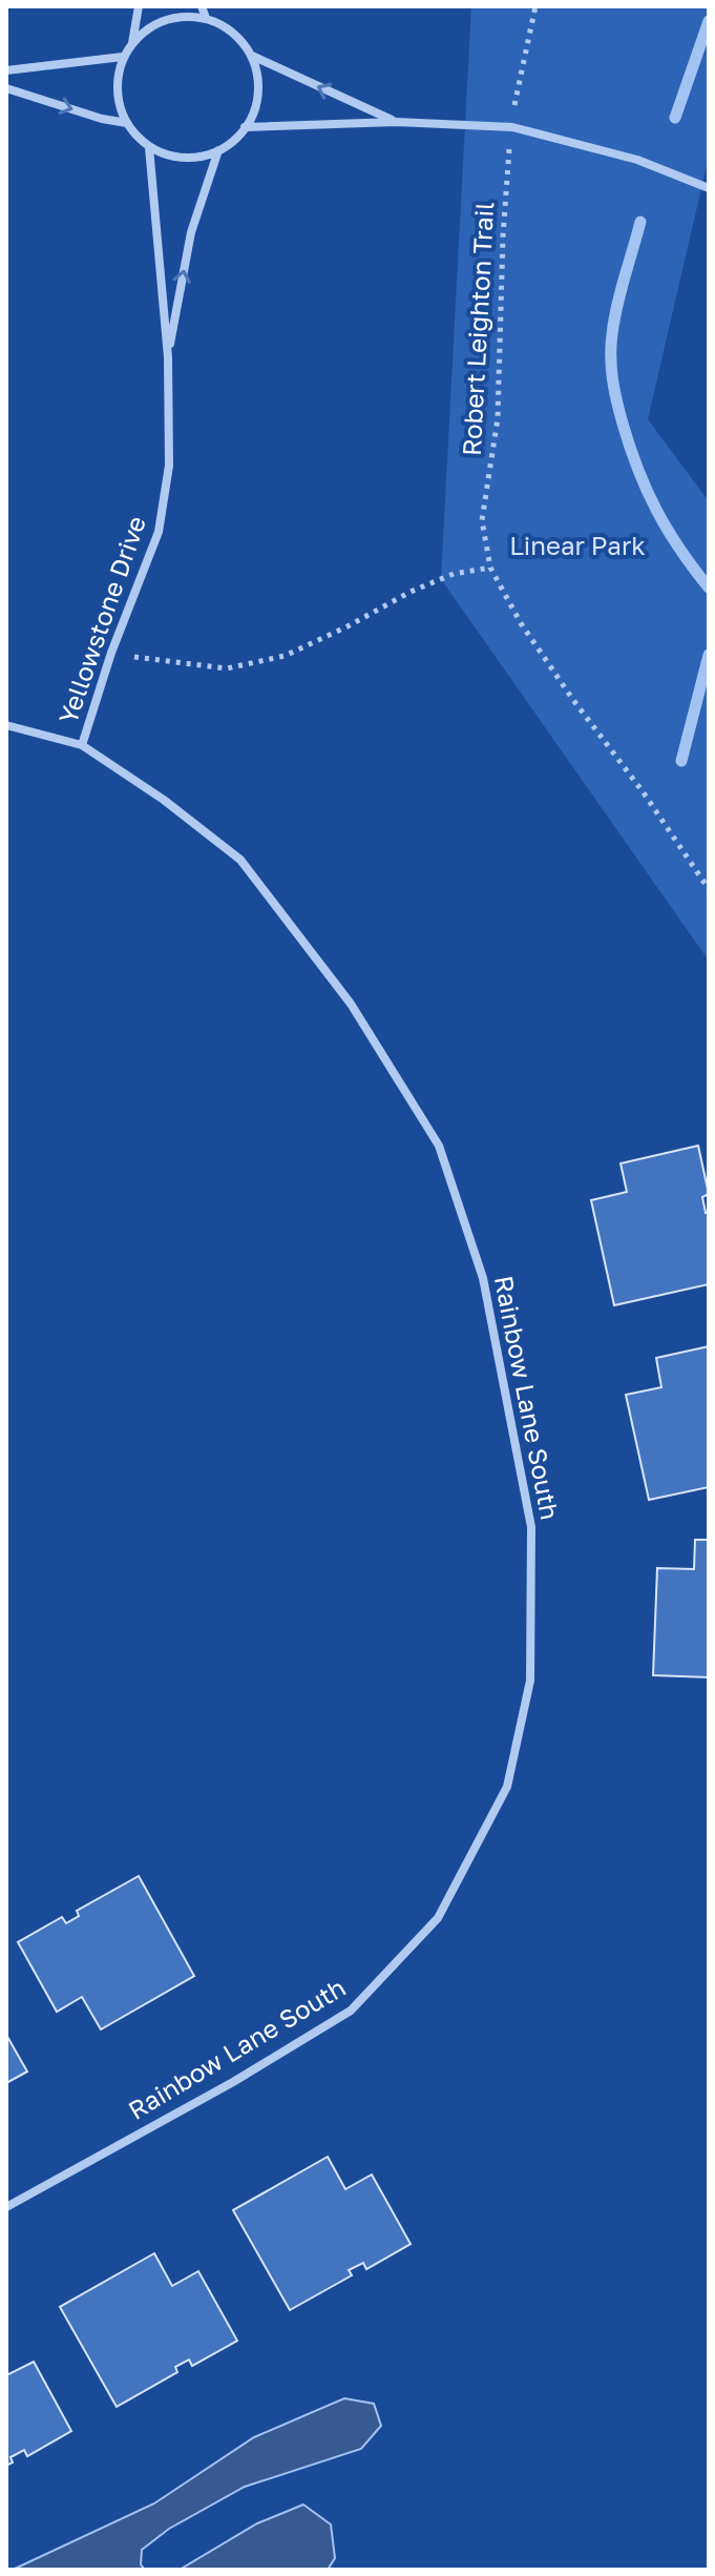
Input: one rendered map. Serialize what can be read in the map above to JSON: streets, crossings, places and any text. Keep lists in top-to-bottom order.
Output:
{
  "streets": {
    "street": ["Yellowstone Drive", "Rainbow Lane South"],
    "path": ["Robert Leighton Trail"]
  },
  "crossings": [
    ["Yellowstone Drive", "Rainbow Lane South"]
  ],
  "parks": ["Linear Park"]
}
